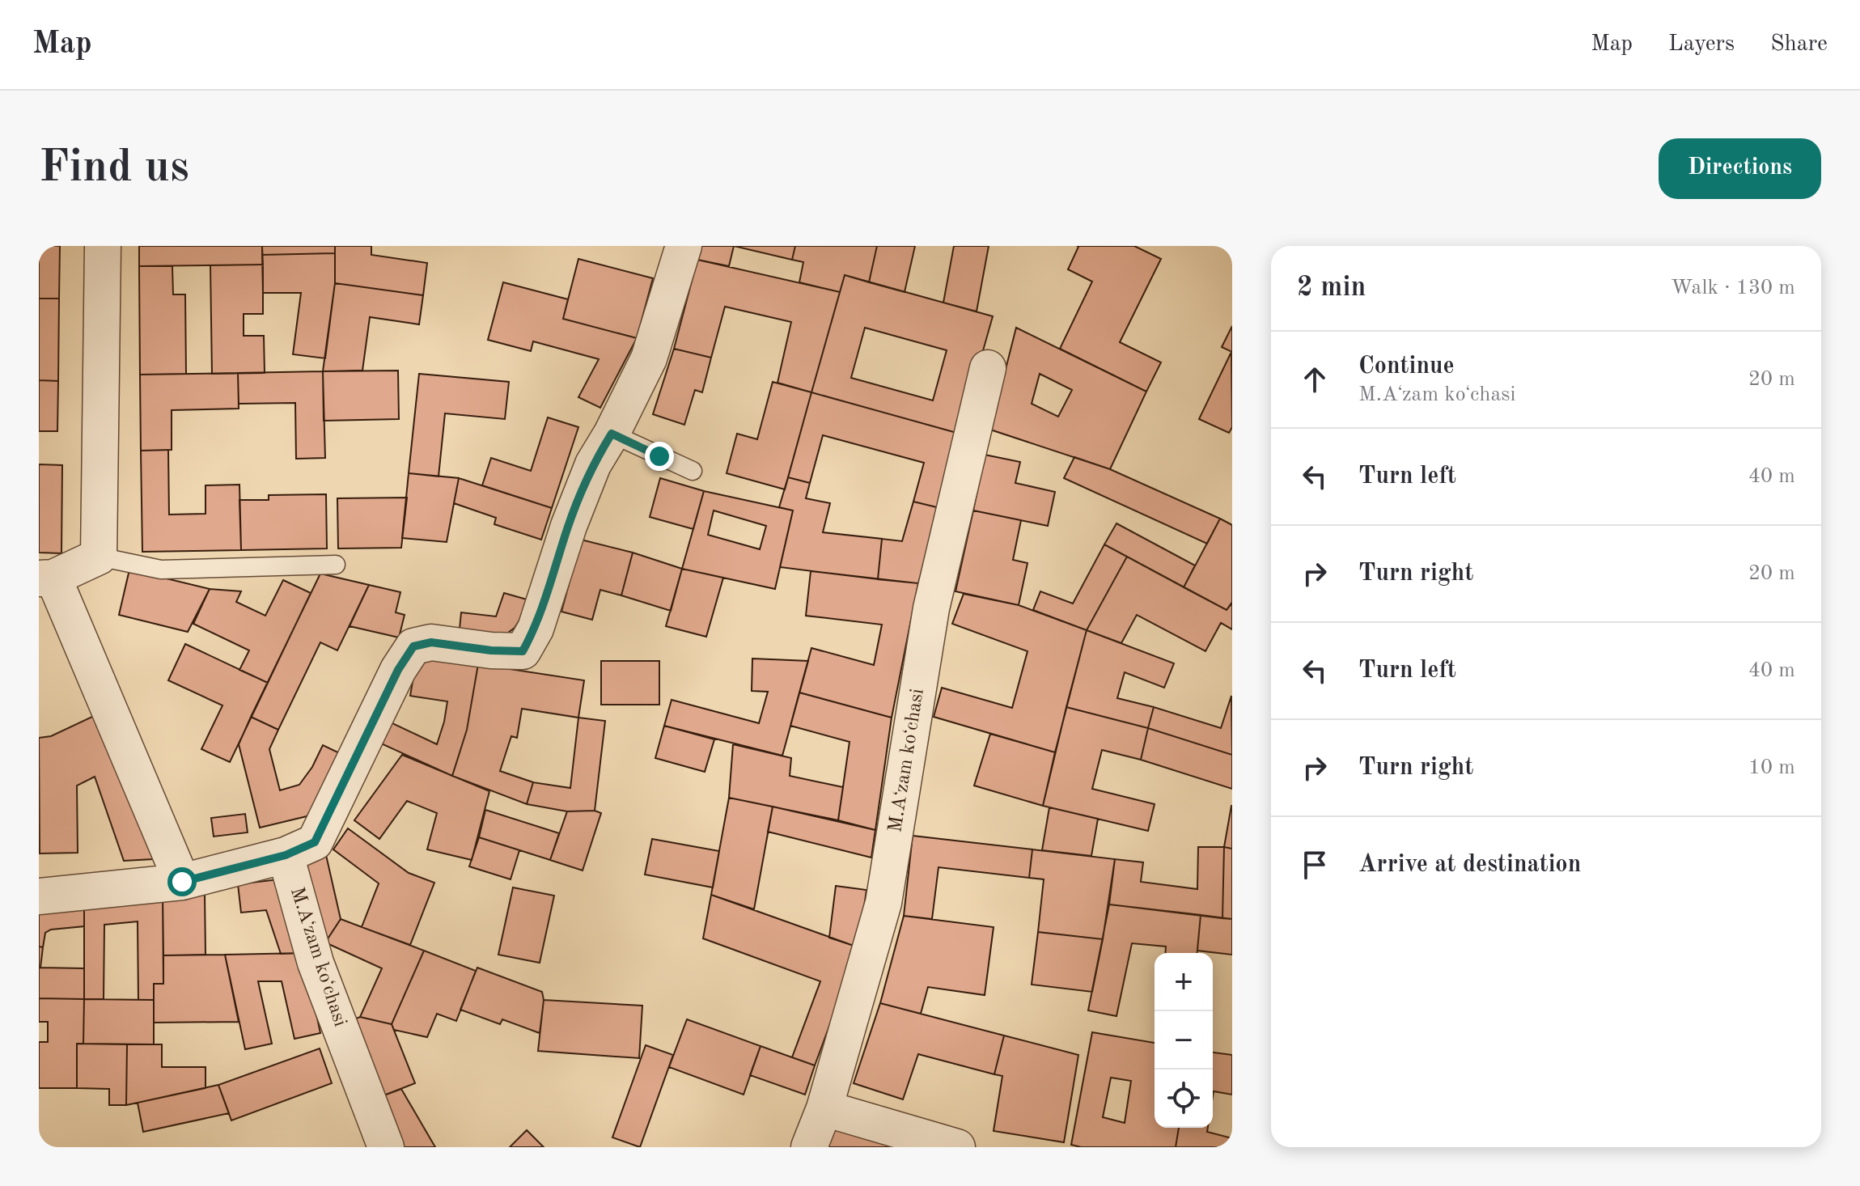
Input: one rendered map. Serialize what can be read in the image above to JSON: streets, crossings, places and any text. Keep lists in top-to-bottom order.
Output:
{
  "streets": {
    "street": ["M.Aʻzam koʻchasi"]
  },
  "page": {
    "header": "Map",
    "nav": ["Map", "Layers", "Share"],
    "buttons": "Directions",
    "title": "Find us",
    "heading": ["2 min", "Walk · 130 m"],
    "list": [
      ["Continue", "M.Aʻzam koʻchasi", "20 m"],
      ["Turn left", "40 m"],
      ["Turn right", "20 m"],
      ["Turn left", "40 m"],
      ["Turn right", "10 m"],
      "Arrive at destination"
    ],
    "map_buttons": ["+", "−"]
  }
}
